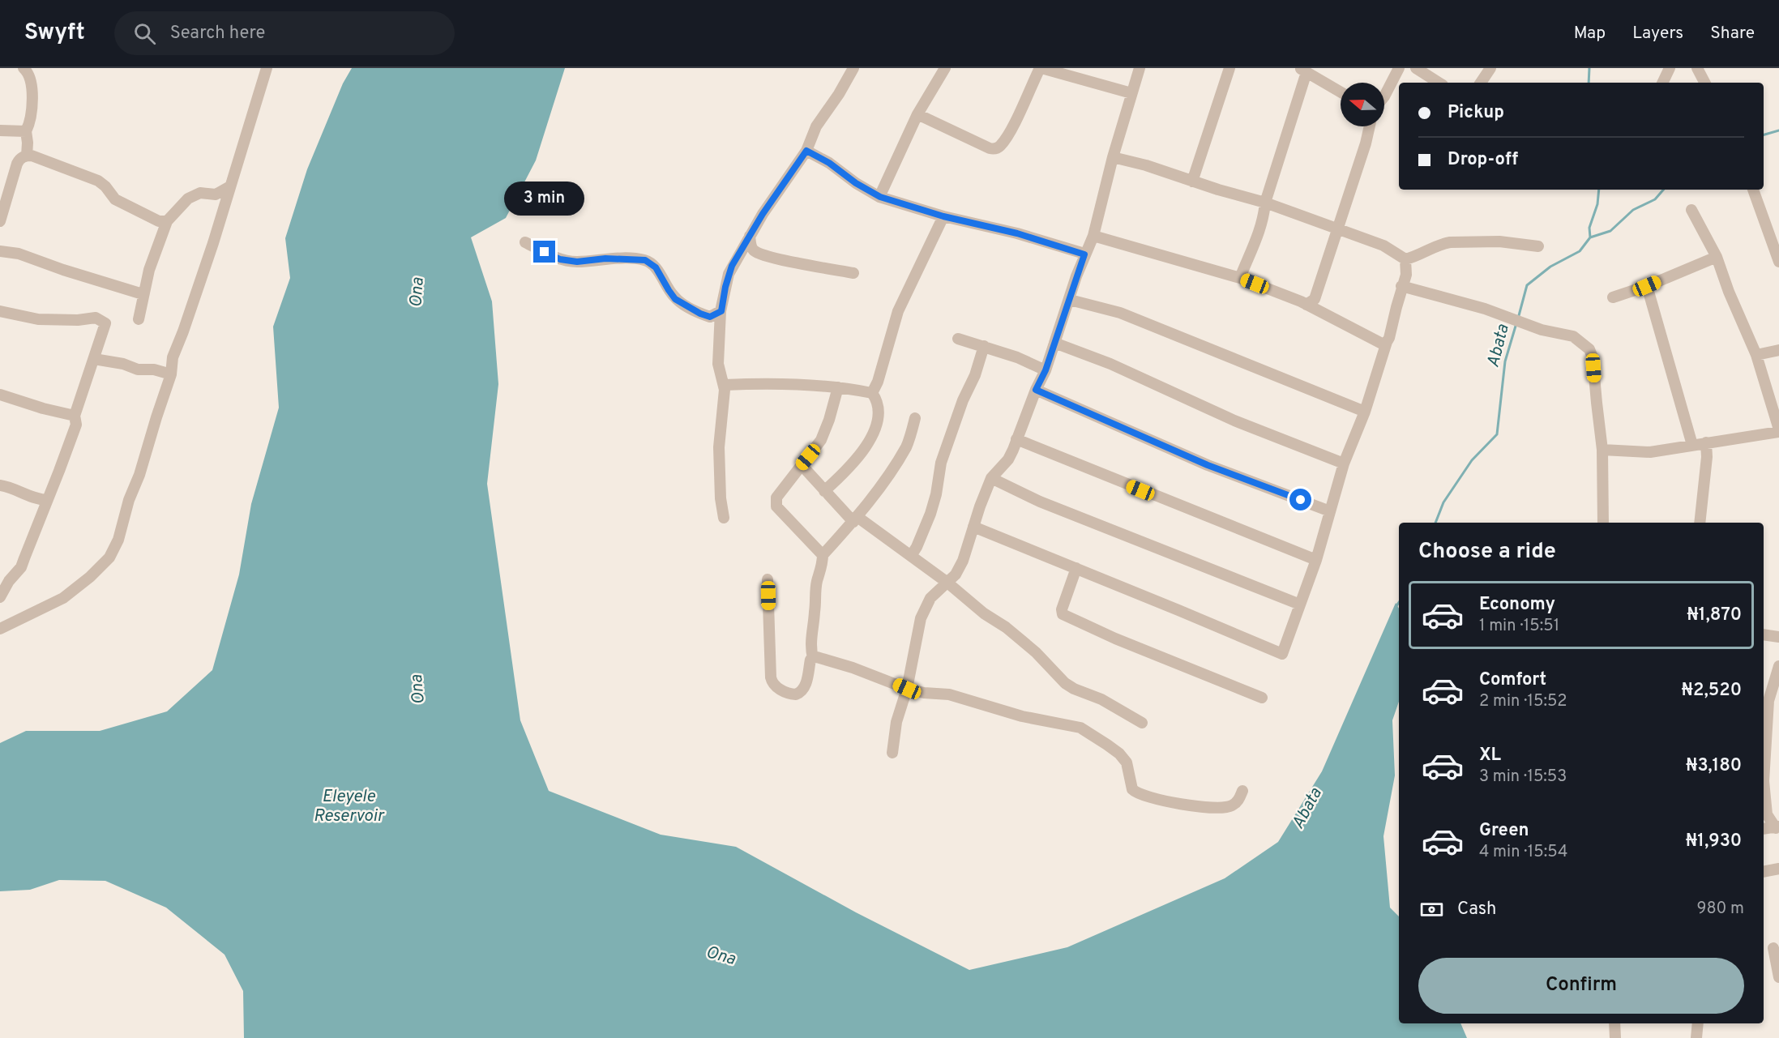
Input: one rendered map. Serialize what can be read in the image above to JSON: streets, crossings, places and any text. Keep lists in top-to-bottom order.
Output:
{
  "water": ["Ona", "Abata", "Eleyele Reservoir"],
  "north": "left",
  "page": {
    "header": "Swyft",
    "search": "Search here",
    "nav": ["Map", "Layers", "Share"],
    "banner": ["Pickup", "Drop-off"],
    "bubble": "3 min",
    "heading": "Choose a ride",
    "list": [
      {
        "name": "Economy",
        "note": "1 min · 15:51",
        "value": "₦1,870"
      },
      {
        "name": "Comfort",
        "note": "2 min · 15:52",
        "value": "₦2,520"
      },
      {
        "name": "XL",
        "note": "3 min · 15:53",
        "value": "₦3,180"
      },
      {
        "name": "Green",
        "note": "4 min · 15:54",
        "value": "₦1,930"
      }
    ],
    "pay": ["Cash", "980 m"],
    "buttons": "Confirm"
  }
}
